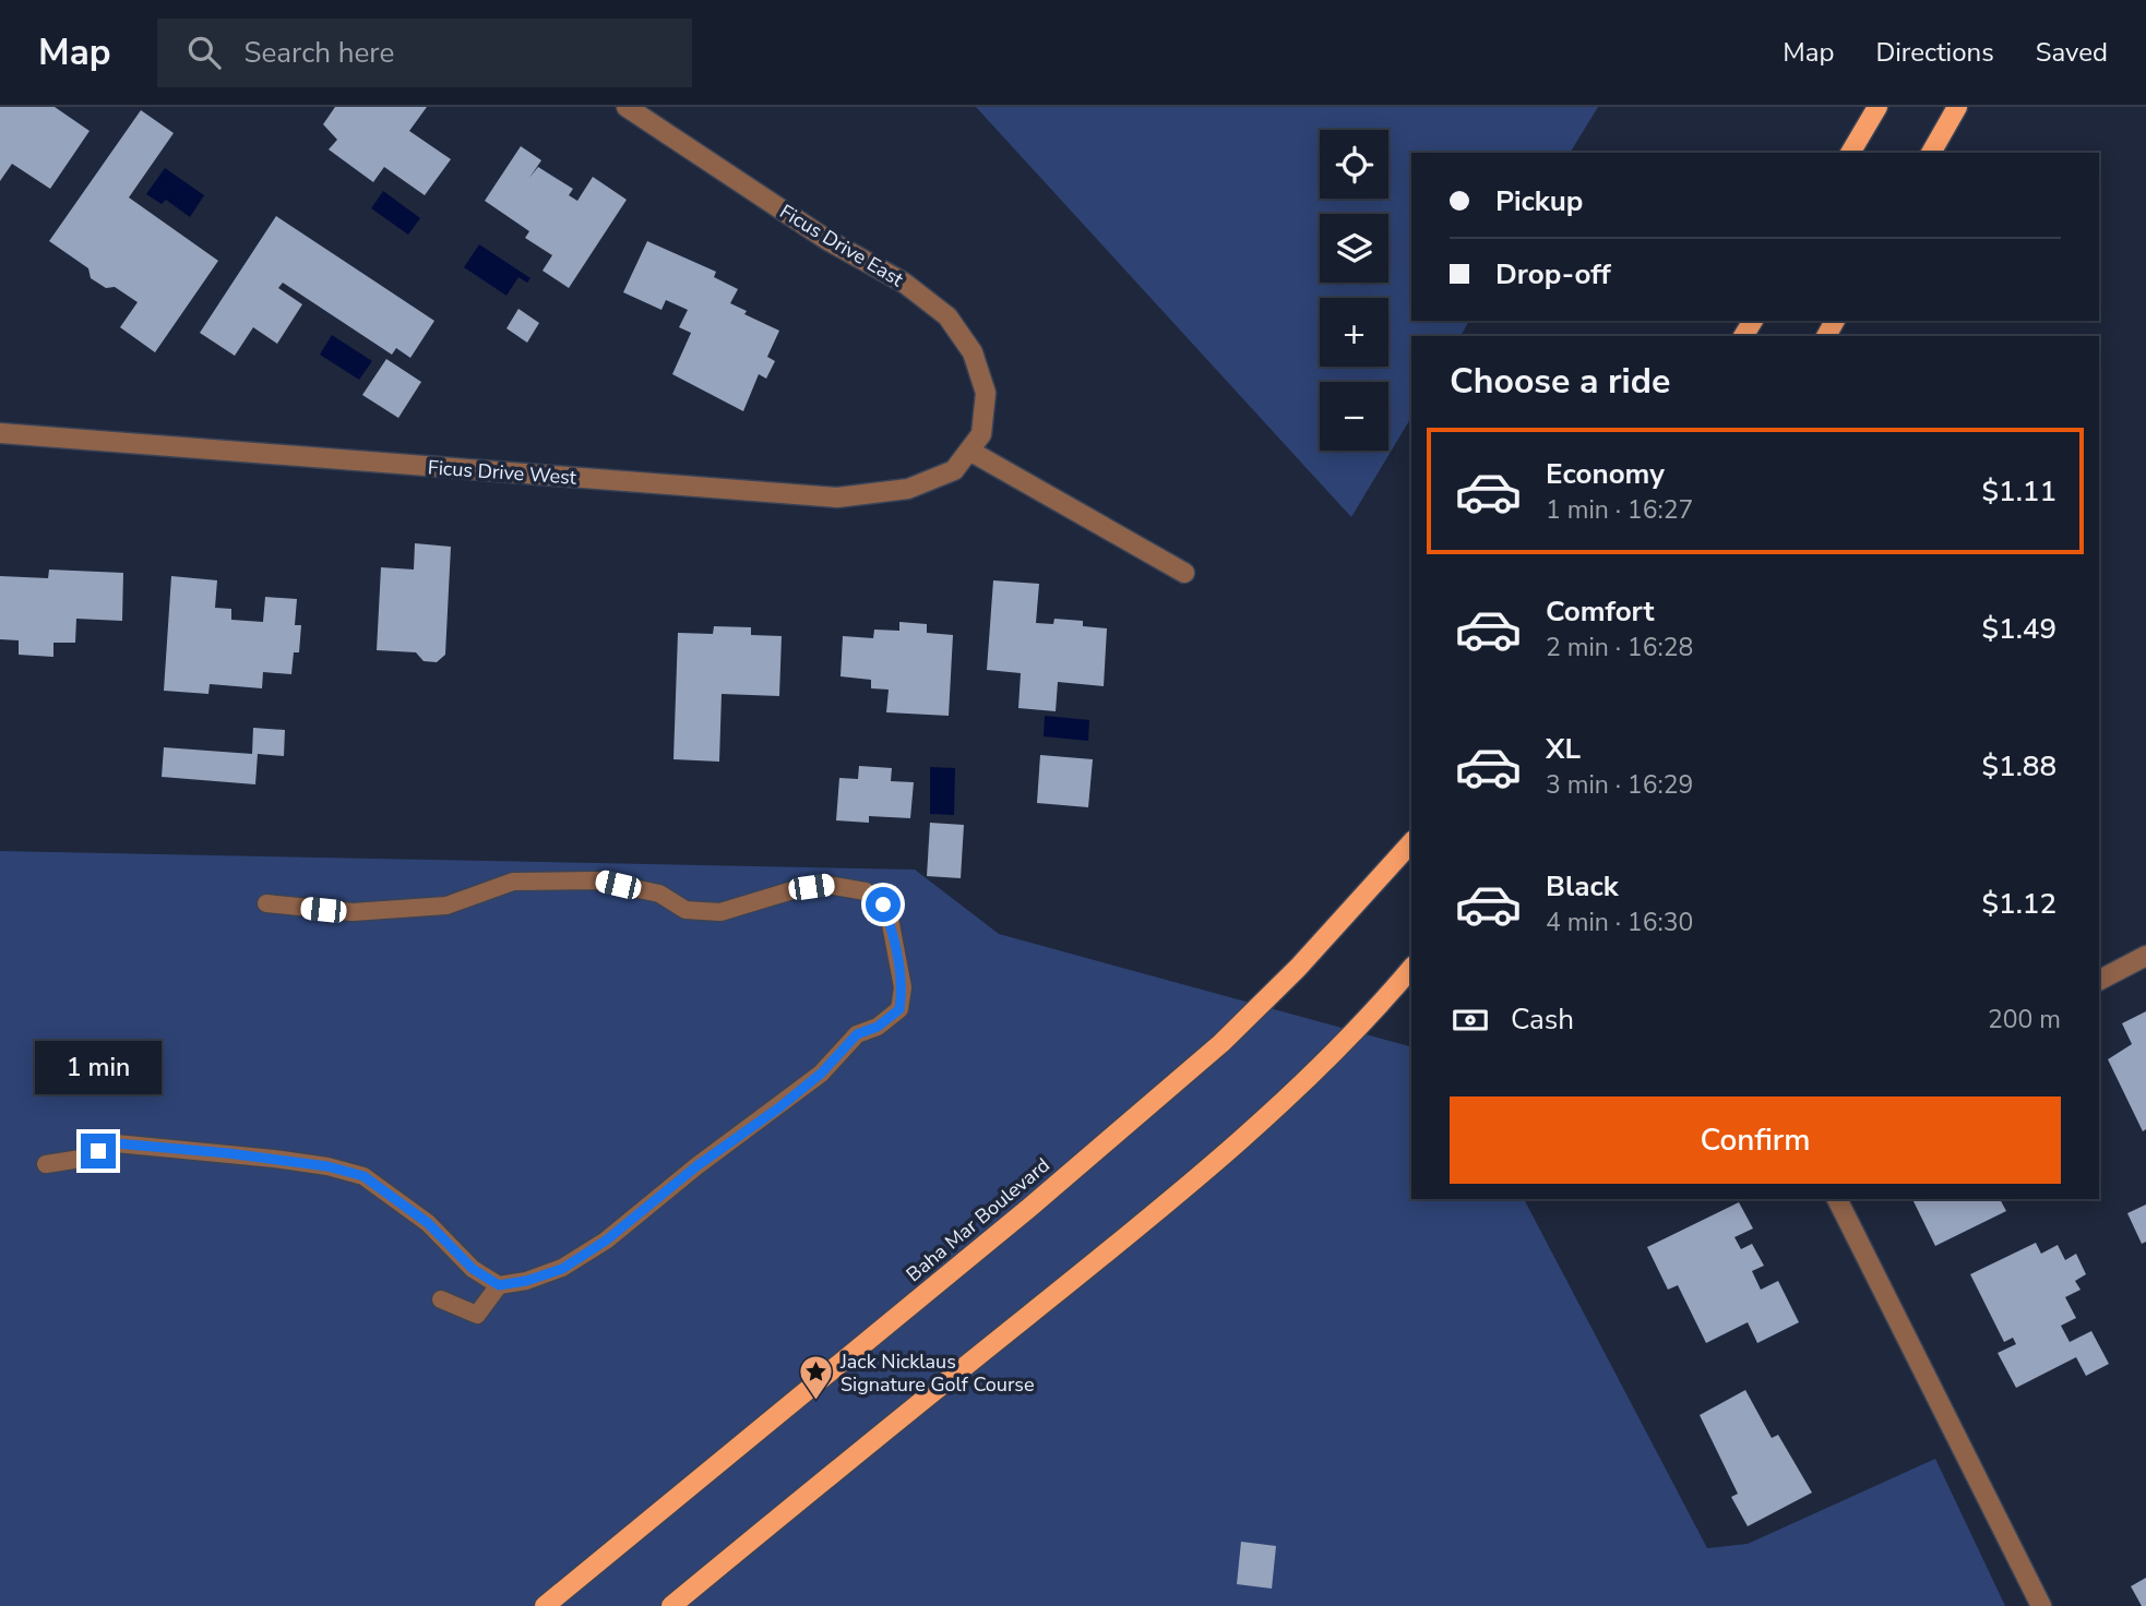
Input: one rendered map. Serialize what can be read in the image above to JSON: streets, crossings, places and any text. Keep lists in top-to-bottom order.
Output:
{
  "streets": {
    "main road": ["Baha Mar Boulevard"],
    "street": ["Ficus Drive East", "Ficus Drive West"]
  },
  "crossings": [
    ["Ficus Drive East", "Ficus Drive West"]
  ],
  "places": {
    "place": ["Jack Nicklaus Signature Golf Course"]
  },
  "page": {
    "header": "Map",
    "search": "Search here",
    "nav": ["Map", "Directions", "Saved"],
    "map_buttons": ["+", "−"],
    "banner": ["Pickup", "Drop-off"],
    "heading": "Choose a ride",
    "list": [
      {
        "name": "Economy",
        "note": "1 min · 16:27",
        "value": "$1.11"
      },
      {
        "name": "Comfort",
        "note": "2 min · 16:28",
        "value": "$1.49"
      },
      {
        "name": "XL",
        "note": "3 min · 16:29",
        "value": "$1.88"
      },
      {
        "name": "Black",
        "note": "4 min · 16:30",
        "value": "$1.12"
      }
    ],
    "pay": ["Cash", "200 m"],
    "bubble": "1 min",
    "buttons": "Confirm"
  }
}
